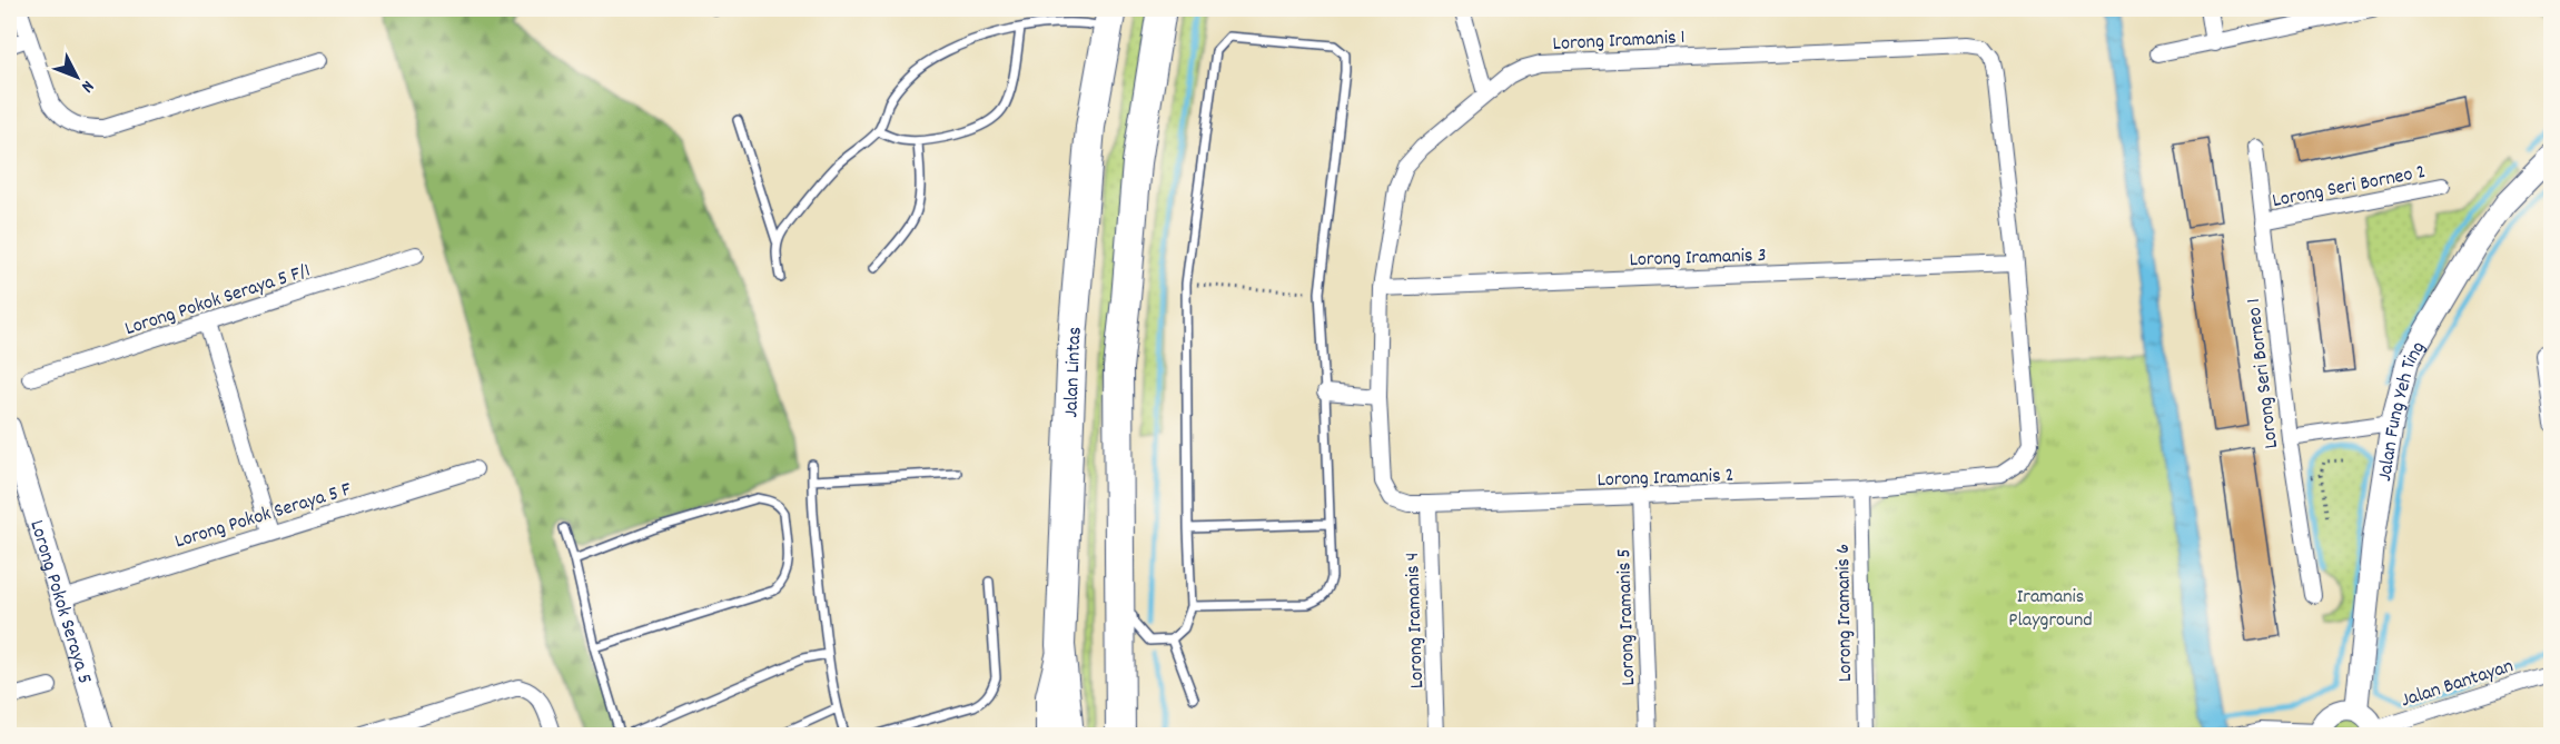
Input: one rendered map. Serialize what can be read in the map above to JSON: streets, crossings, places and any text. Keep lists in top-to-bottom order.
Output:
{
  "streets": {
    "highway": ["Jalan Lintas"],
    "street": [
      "Lorong Iramanis 1",
      "Lorong Seri Borneo 2",
      "Lorong Iramanis 3",
      "Lorong Pokok Seraya 5 F/1",
      "Lorong Seri Borneo 1",
      "Jalan Fung Yeh Ting",
      "Lorong Iramanis 2",
      "Lorong Pokok Seraya 5 F",
      "Lorong Pokok Seraya 5",
      "Lorong Iramanis 6",
      "Lorong Iramanis 5",
      "Lorong Iramanis 4",
      "Jalan Bantayan"
    ]
  },
  "crossings": [
    ["Lorong Iramanis 1", "Lorong Iramanis 3"],
    ["Lorong Iramanis 1", "Lorong Iramanis 2"],
    ["Lorong Seri Borneo 2", "Lorong Seri Borneo 1"],
    ["Lorong Iramanis 2", "Lorong Iramanis 6"],
    ["Lorong Iramanis 2", "Lorong Iramanis 5"],
    ["Lorong Iramanis 2", "Lorong Iramanis 4"],
    ["Lorong Pokok Seraya 5 F", "Lorong Pokok Seraya 5"]
  ],
  "parks": ["Iramanis Playground"],
  "north": "bottom right"
}
